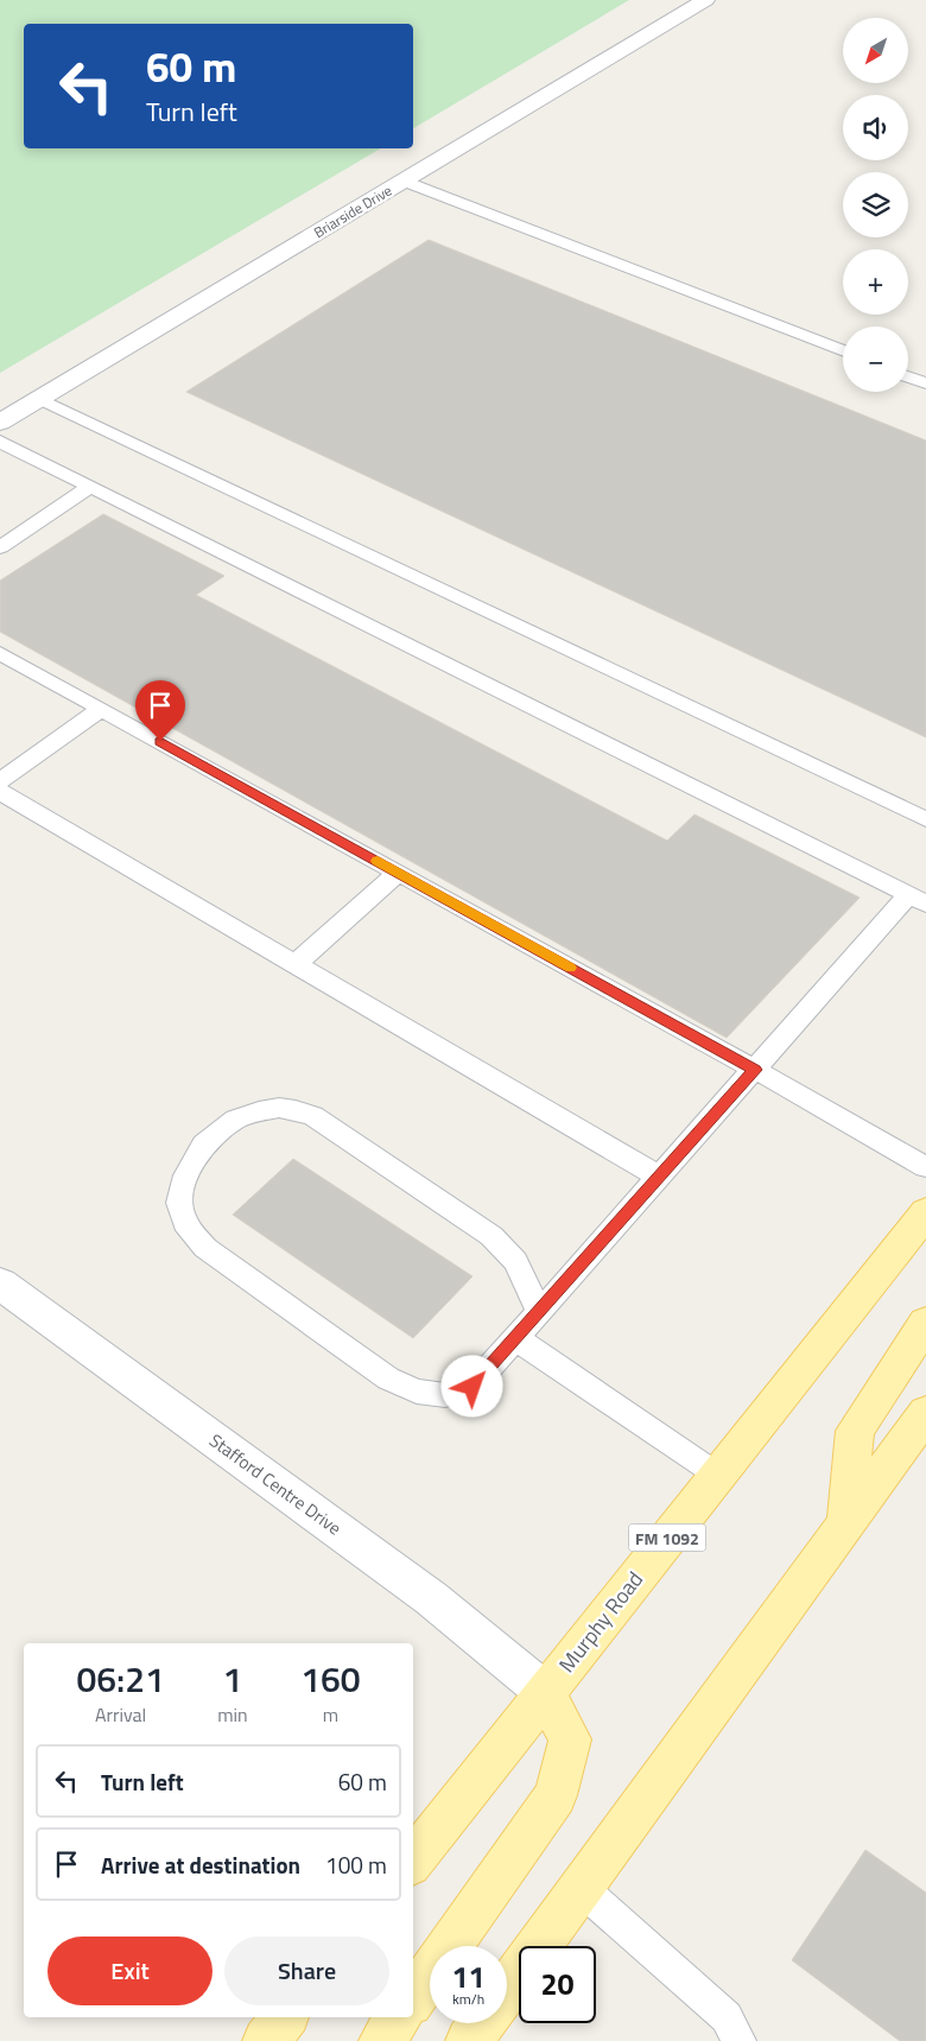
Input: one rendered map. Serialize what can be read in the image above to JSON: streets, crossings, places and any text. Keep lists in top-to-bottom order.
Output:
{
  "streets": {
    "main road": ["FM 1092", "Murphy Road"],
    "street": ["Briarside Drive", "Stafford Centre Drive"]
  },
  "crossings": [
    ["Stafford Centre Drive", "Murphy Road"]
  ],
  "north": "bottom left",
  "page": {
    "map_buttons": ["+", "−"],
    "turn": ["60 m", "Turn left"],
    "eta": [
      "06:21",
      "Arrival",
      "1",
      "min",
      "160",
      "m"
    ],
    "list": [
      {
        "name": "Turn left",
        "value": "60 m"
      },
      {
        "name": "Arrive at destination",
        "value": "100 m"
      }
    ],
    "buttons": ["Exit", "Share"],
    "speed": "11 km/h",
    "limit": "20"
  }
}
